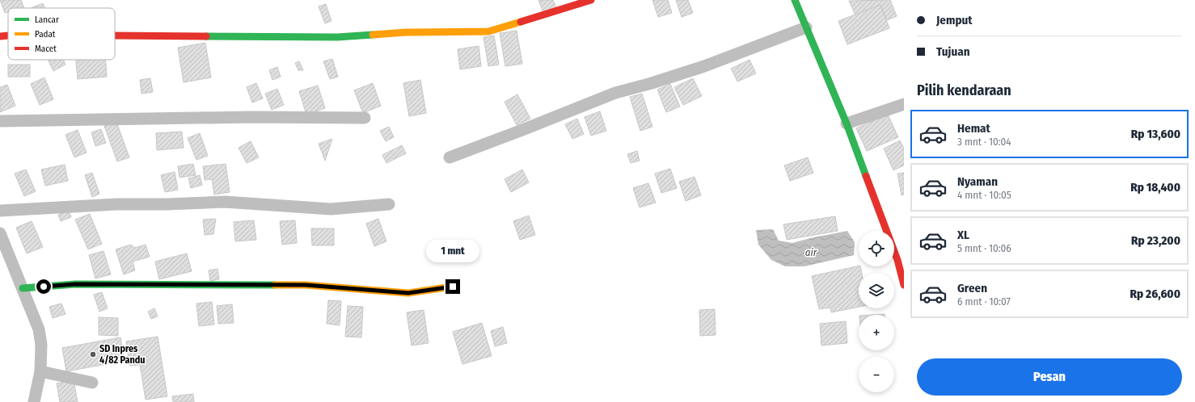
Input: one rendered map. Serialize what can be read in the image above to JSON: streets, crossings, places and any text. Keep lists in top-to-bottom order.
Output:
{
  "water": ["air"],
  "places": ["SD Inpres 4/82 Pandu"],
  "legend": ["Lancar", "Padat", "Macet"],
  "page": {
    "banner": ["Jemput", "Tujuan"],
    "heading": "Pilih kendaraan",
    "list": [
      {
        "name": "Hemat",
        "note": "3 mnt · 10:04",
        "value": "Rp 13,600"
      },
      {
        "name": "Nyaman",
        "note": "4 mnt · 10:05",
        "value": "Rp 18,400"
      },
      {
        "name": "XL",
        "note": "5 mnt · 10:06",
        "value": "Rp 23,200"
      },
      {
        "name": "Green",
        "note": "6 mnt · 10:07",
        "value": "Rp 26,600"
      }
    ],
    "map_buttons": ["+", "−"],
    "bubble": "1 mnt",
    "buttons": "Pesan"
  }
}
